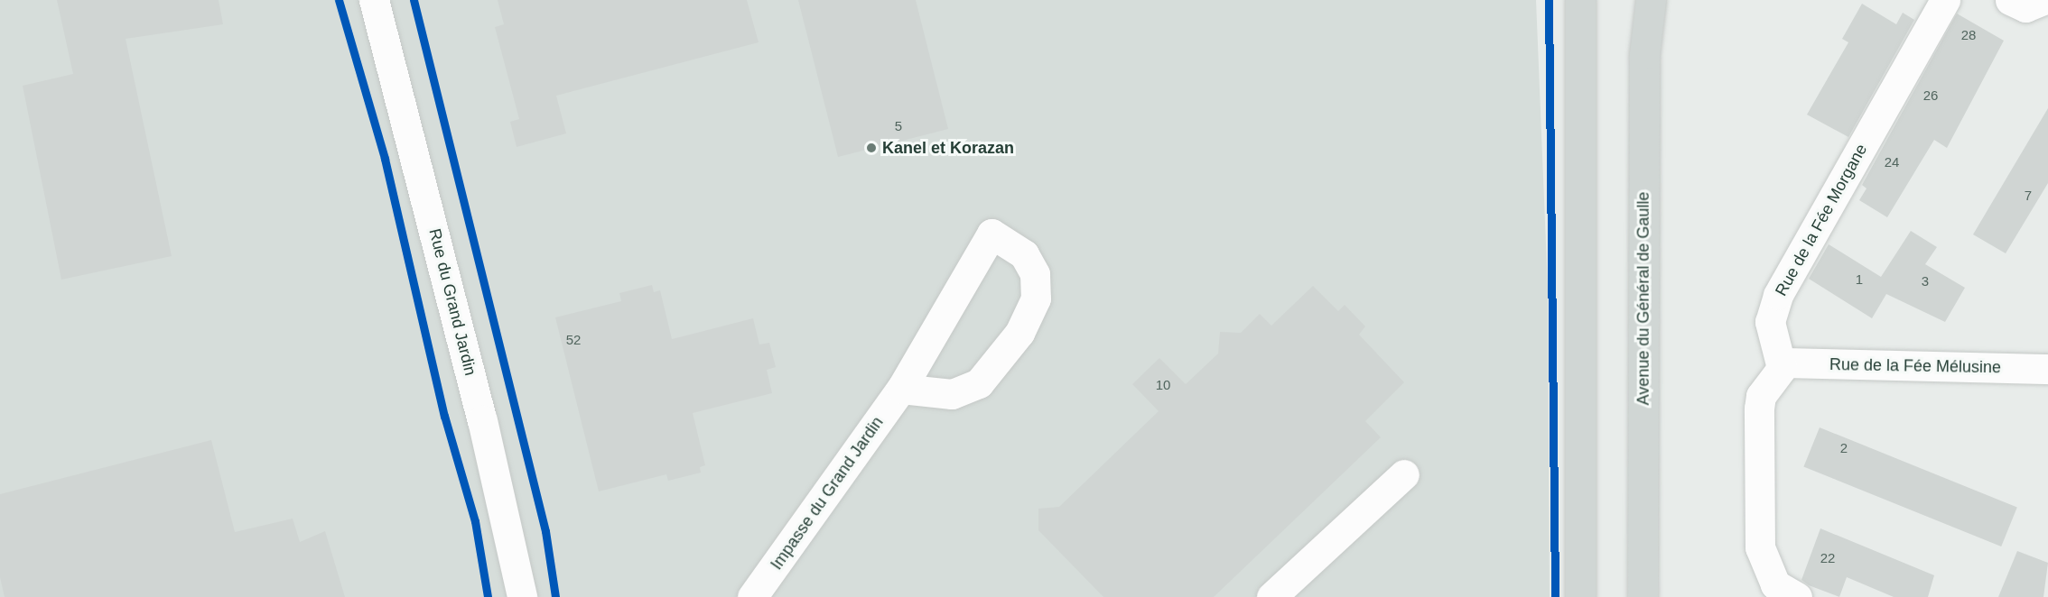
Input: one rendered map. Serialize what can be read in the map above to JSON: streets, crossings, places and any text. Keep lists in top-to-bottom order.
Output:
{
  "streets": {
    "main road": ["Avenue du Général de Gaulle"],
    "street": [
      "Rue de la Fée Morgane",
      "Rue du Grand Jardin",
      "Rue de la Fée Mélusine",
      "Impasse du Grand Jardin"
    ]
  },
  "crossings": [
    ["Rue de la Fée Morgane", "Rue de la Fée Mélusine"]
  ],
  "places": ["Kanel et Korazan"],
  "house_numbers": [
    "28",
    "26",
    "5",
    "24",
    "7",
    "1",
    "3",
    "52",
    "10",
    "2",
    "22"
  ]
}
